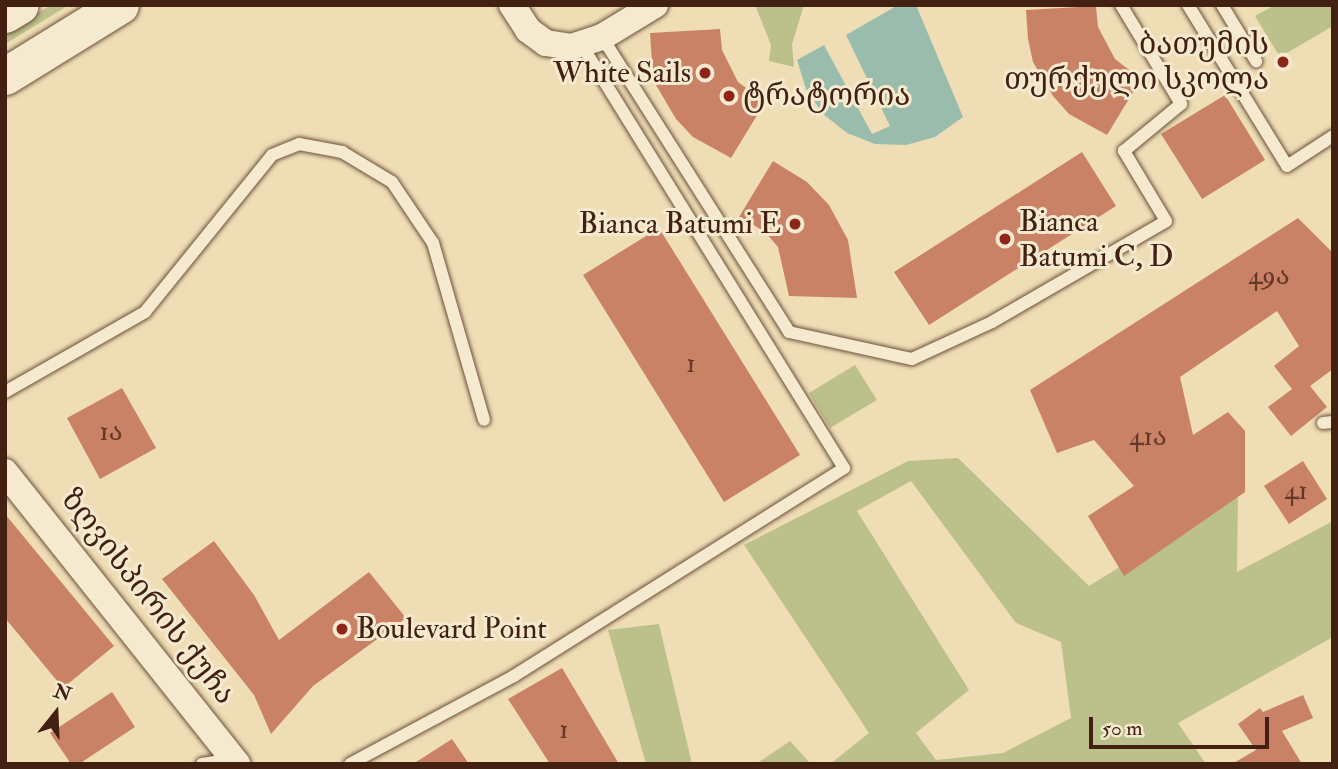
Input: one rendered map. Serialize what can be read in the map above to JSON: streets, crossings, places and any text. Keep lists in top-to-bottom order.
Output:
{
  "streets": {
    "street": ["ზღვისპირის ქუჩა"]
  },
  "places": [
    "ბათუმის თურქული სკოლა",
    "White Sails",
    "ტრატორია",
    "Bianca Batumi E",
    "Bianca Batumi C, D",
    "Boulevard Point"
  ],
  "house_numbers": [
    "49ა",
    "1",
    "1ა",
    "41ა",
    "41",
    "1"
  ],
  "scale_bar": "50 m",
  "north": "top"
}
